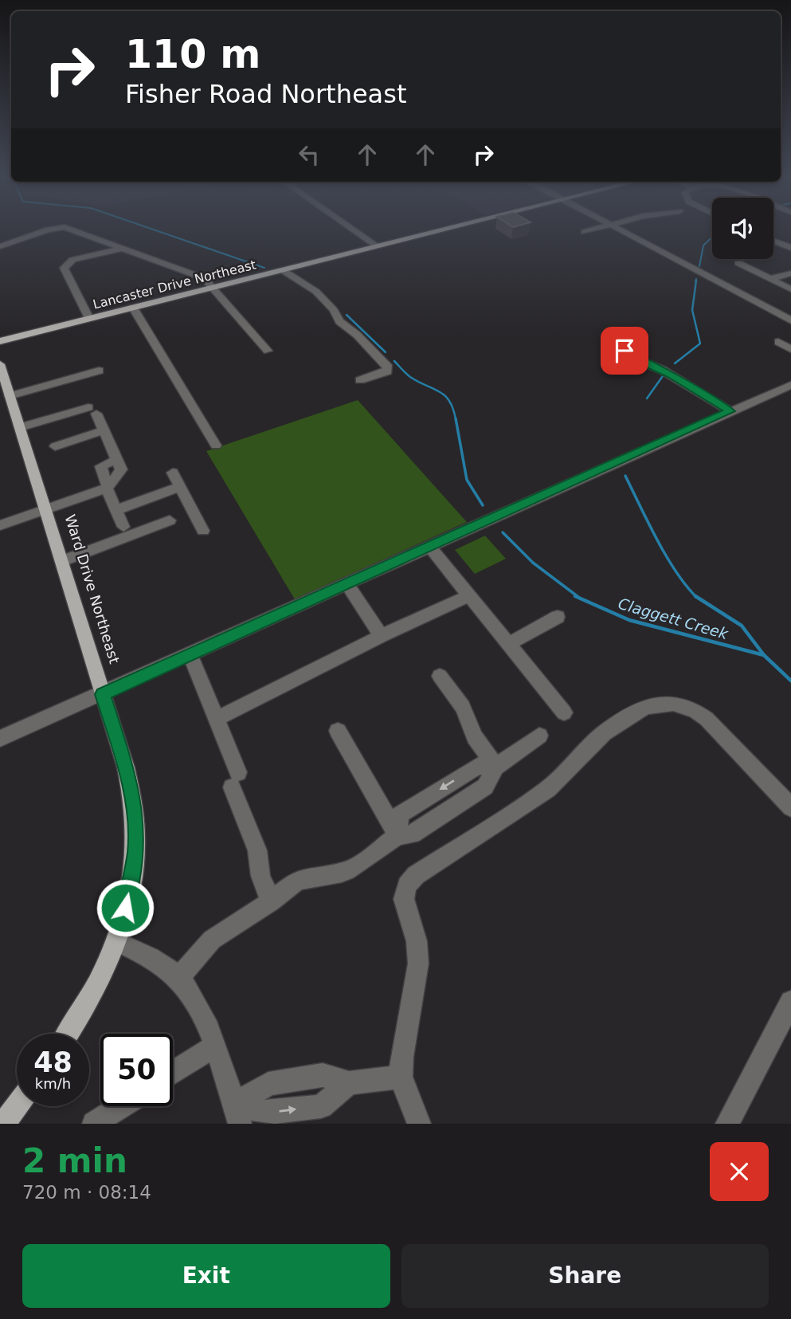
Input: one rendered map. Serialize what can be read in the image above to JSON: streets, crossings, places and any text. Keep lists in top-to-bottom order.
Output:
{
  "streets": {
    "main road": ["Lancaster Drive Northeast", "Ward Drive Northeast"]
  },
  "water": ["Claggett Creek"],
  "page": {
    "turn": ["110 m", "Fisher Road Northeast"],
    "speed": "48 km/h",
    "limit": "50",
    "heading": ["2 min", "720 m · 08:14"],
    "buttons": ["Exit", "Share"]
  }
}
